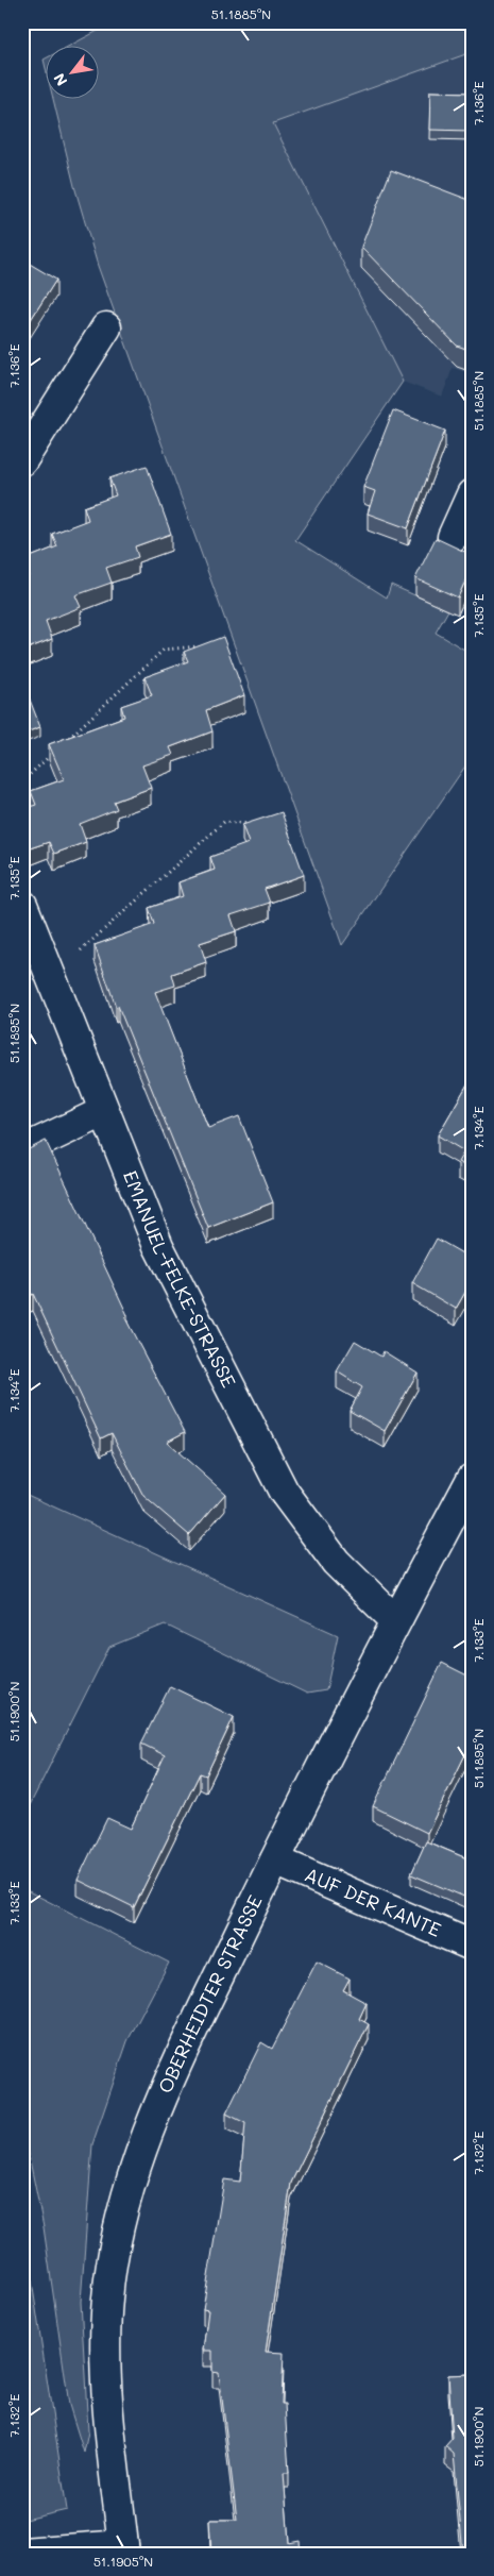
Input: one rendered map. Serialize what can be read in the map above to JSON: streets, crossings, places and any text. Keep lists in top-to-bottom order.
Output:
{
  "streets": {
    "street": ["EMANUEL-FELKE-STRASSE", "AUF DER KANTE", "OBERHEIDTER STRASSE"]
  },
  "crossings": [
    ["EMANUEL-FELKE-STRASSE", "OBERHEIDTER STRASSE"],
    ["AUF DER KANTE", "OBERHEIDTER STRASSE"]
  ],
  "north": "bottom left",
  "coordinates": [
    "51.1885°N",
    "7.136°E",
    "7.135°E",
    "51.1895°N",
    "7.134°E",
    "7.133°E",
    "51.1900°N",
    "7.132°E",
    "51.1905°N"
  ]
}
